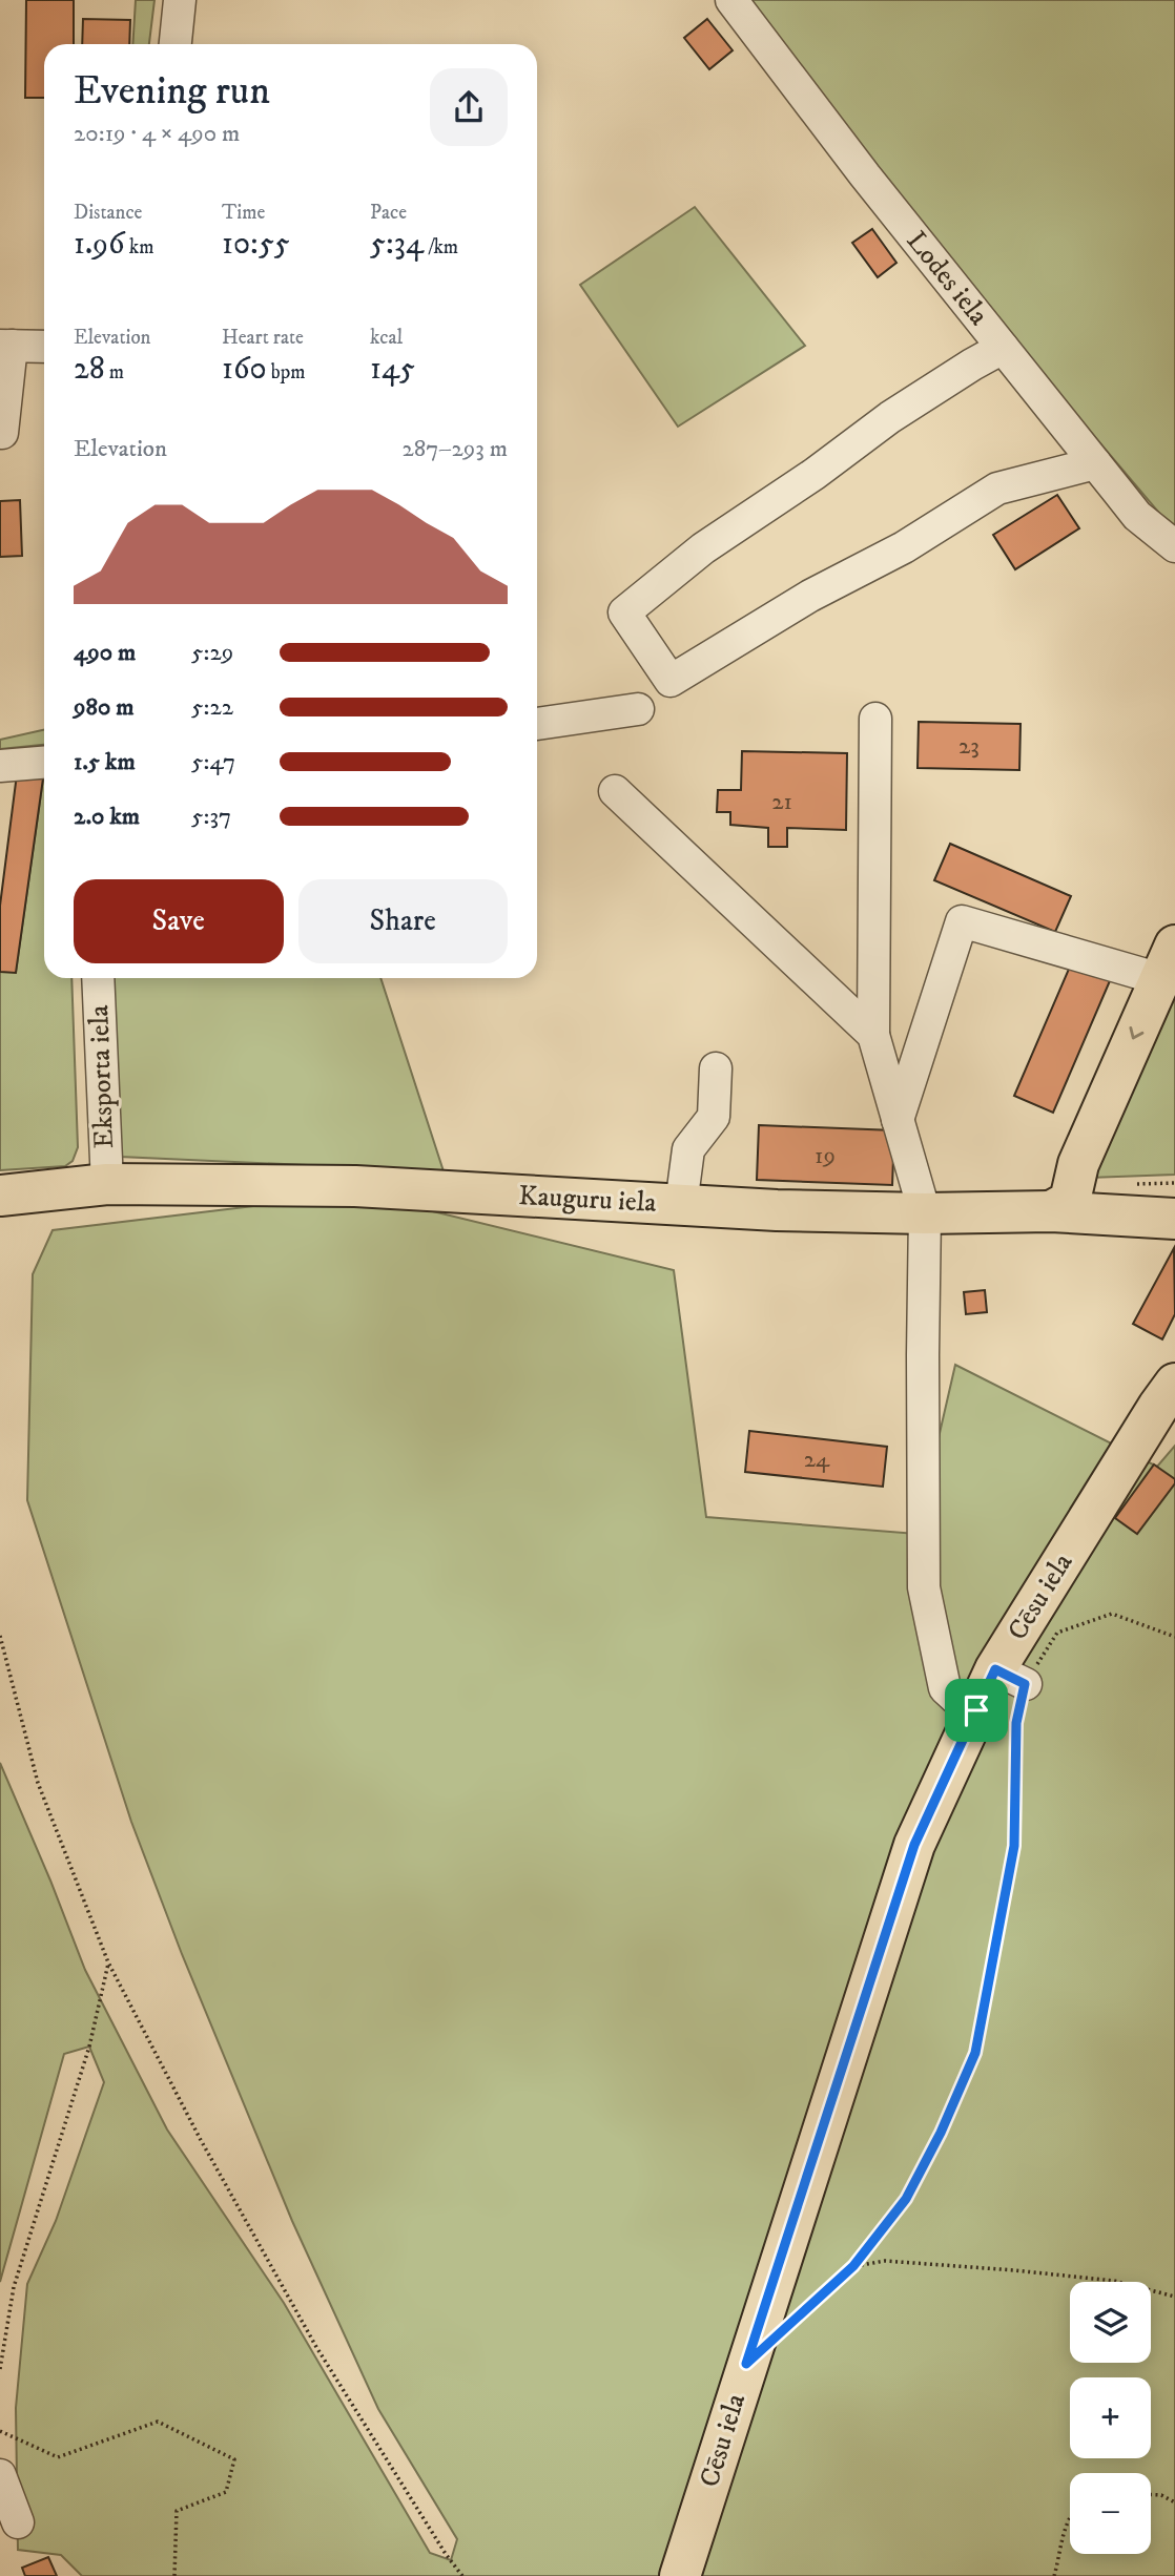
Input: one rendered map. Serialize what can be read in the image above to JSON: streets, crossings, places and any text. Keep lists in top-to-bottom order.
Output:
{
  "streets": {
    "main road": ["Kauguru iela", "Cēsu iela"],
    "street": ["Lodes iela", "Eksporta iela"]
  },
  "crossings": [
    ["Eksporta iela", "Kauguru iela"]
  ],
  "house_numbers": [
    "23",
    "21",
    "19",
    "24"
  ],
  "page": {
    "heading": ["Evening run", "20:19 · 4 × 490 m"],
    "stats": [
      ["Distance", "1.96 km"],
      ["Time", "10:55"],
      ["Pace", "5:34 /km"],
      ["Elevation", "28 m"],
      ["Heart rate", "160 bpm"],
      ["kcal", "145"]
    ],
    "chart": ["Elevation", "287–293 m"],
    "list": [
      {
        "name": "490 m",
        "note": "5:29"
      },
      {
        "name": "980 m",
        "note": "5:22"
      },
      {
        "name": "1.5 km",
        "note": "5:47"
      },
      {
        "name": "2.0 km",
        "note": "5:37"
      }
    ],
    "buttons": ["Save", "Share"],
    "map_buttons": ["+", "−"]
  }
}
